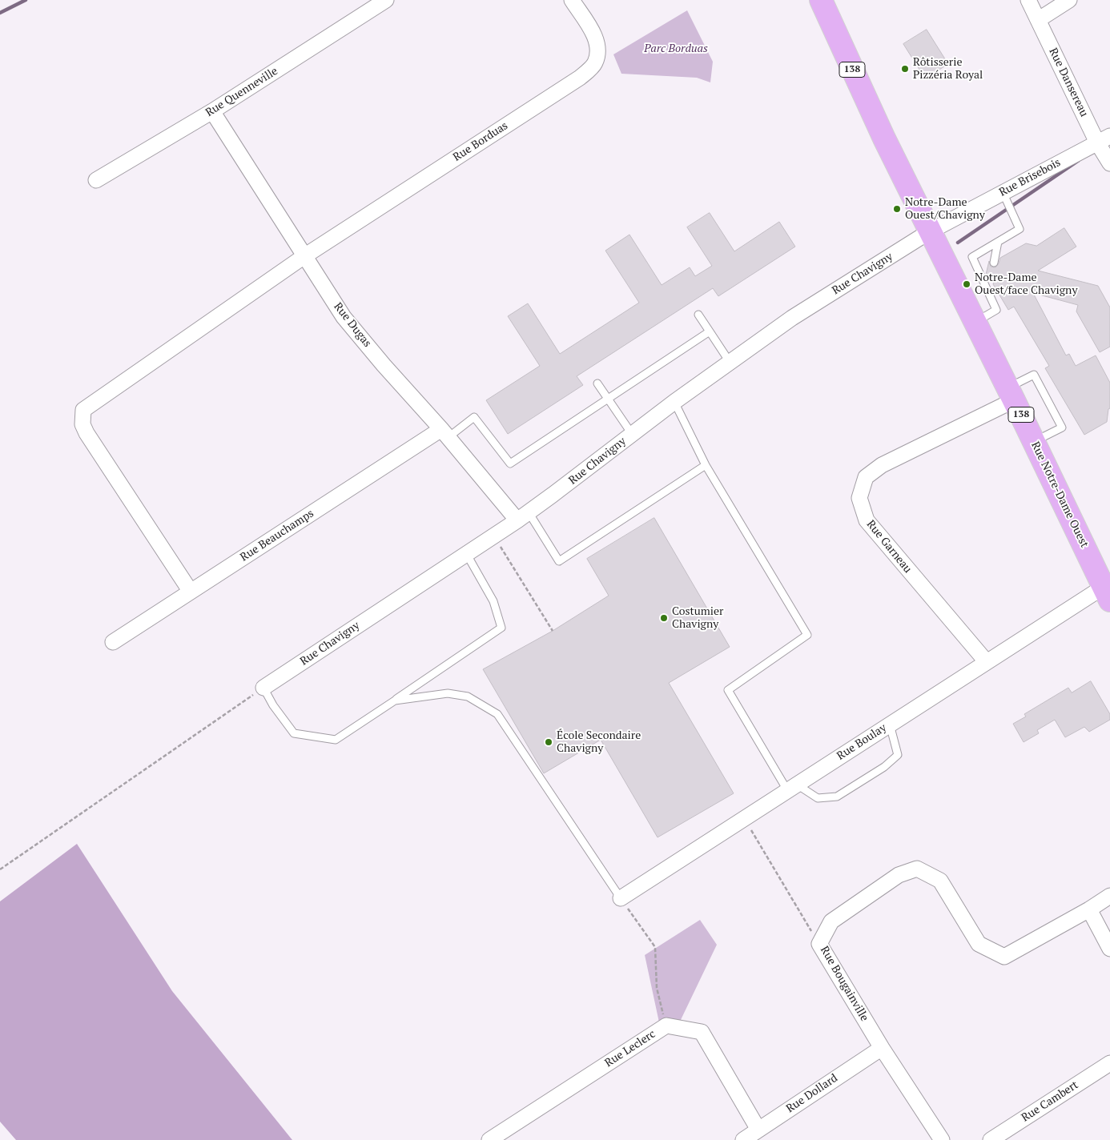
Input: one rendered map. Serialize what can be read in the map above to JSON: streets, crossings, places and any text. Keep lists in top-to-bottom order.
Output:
{
  "streets": {
    "main road": ["138", "Rue Notre-Dame Ouest"],
    "street": [
      "Rue Dansereau",
      "Rue Quenneville",
      "Rue Borduas",
      "Rue Brisebois",
      "Rue Chavigny",
      "Rue Dugas",
      "Rue Beauchamps",
      "Rue Garneau",
      "Rue Boulay",
      "Rue Bougainville",
      "Rue Leclerc",
      "Rue Dollard",
      "Rue Cambert"
    ]
  },
  "crossings": [
    ["Rue Dansereau", "Rue Brisebois"],
    ["Rue Quenneville", "Rue Dugas"],
    ["Rue Borduas", "Rue Dugas"],
    ["Rue Borduas", "Rue Beauchamps"],
    ["Rue Brisebois", "Rue Chavigny"],
    ["Rue Brisebois", "Rue Notre-Dame Ouest"],
    ["Rue Chavigny", "Rue Dugas"],
    ["Rue Chavigny", "Rue Notre-Dame Ouest"],
    ["Rue Dugas", "Rue Beauchamps"],
    ["Rue Notre-Dame Ouest", "Rue Garneau"],
    ["Rue Notre-Dame Ouest", "Rue Boulay"],
    ["Rue Garneau", "Rue Boulay"],
    ["Rue Bougainville", "Rue Dollard"],
    ["Rue Leclerc", "Rue Dollard"]
  ],
  "parks": ["Parc Borduas"],
  "places": [
    "Rôtisserie Pizzéria Royal",
    "Notre-Dame Ouest/Chavigny",
    "Notre-Dame Ouest/face Chavigny",
    "Costumier Chavigny",
    "École Secondaire Chavigny"
  ]
}
